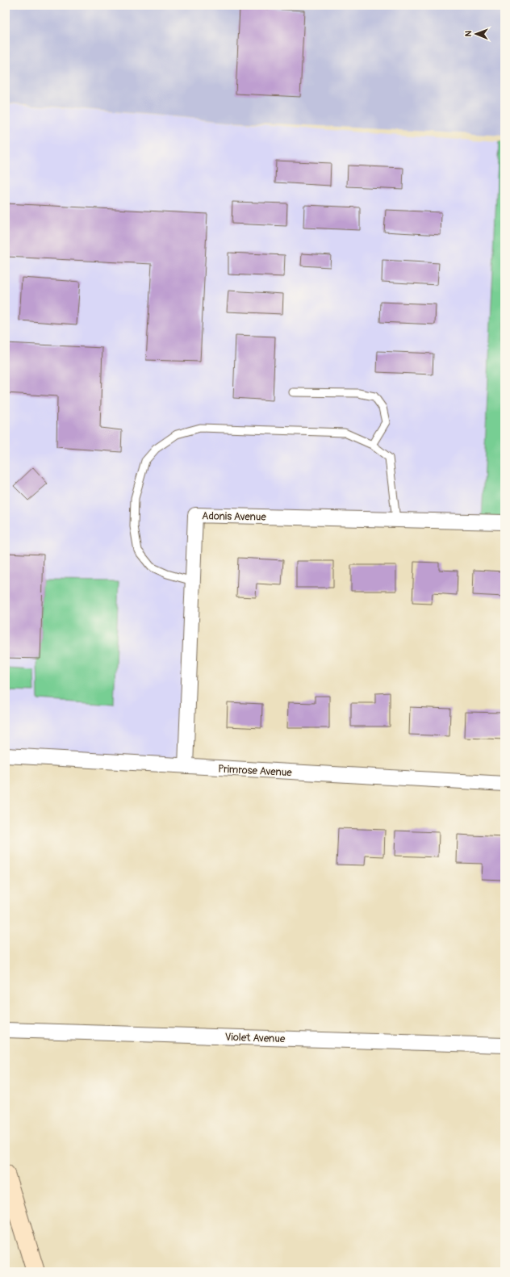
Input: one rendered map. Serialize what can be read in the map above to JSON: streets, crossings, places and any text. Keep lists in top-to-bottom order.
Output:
{
  "streets": {
    "street": ["Adonis Avenue", "Primrose Avenue", "Violet Avenue"]
  },
  "crossings": [
    ["Adonis Avenue", "Primrose Avenue"]
  ],
  "north": "left"
}
